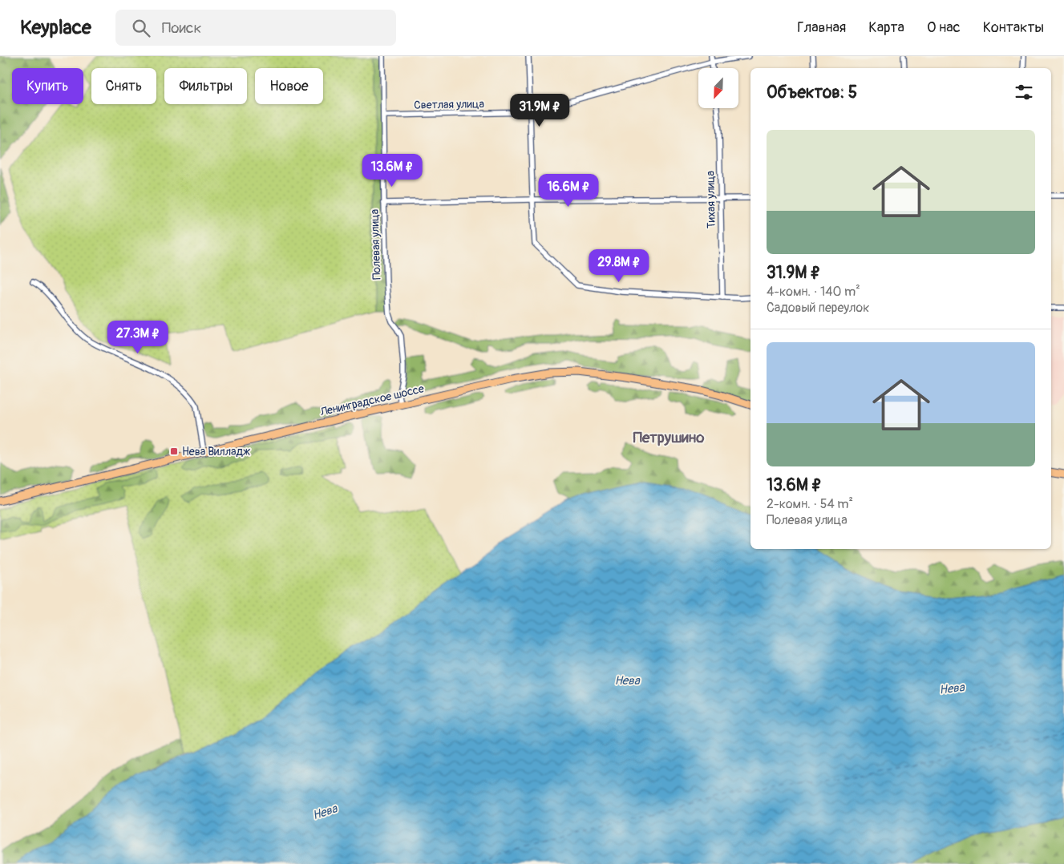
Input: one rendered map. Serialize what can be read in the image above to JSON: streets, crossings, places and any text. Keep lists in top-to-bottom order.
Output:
{
  "streets": {
    "main road": ["Ленинградское шоссе"],
    "street": ["Светлая улица", "Тихая улица", "Полевая улица"]
  },
  "crossings": [
    ["Светлая улица", "Полевая улица"],
    ["Полевая улица", "Ленинградское шоссе"]
  ],
  "districts": ["Петрушино"],
  "water": ["Нева"],
  "places": {
    "transit": ["Нева Вилладж"]
  },
  "north": "bottom left",
  "page": {
    "header": "Keyplace",
    "search": "Поиск",
    "nav": [
      "Главная",
      "Карта",
      "О нас",
      "Контакты"
    ],
    "chip": [
      "Купить",
      "Снять",
      "Фильтры",
      "Новое"
    ],
    "heading": "Объектов: 5",
    "price": [
      "31.9M ₽",
      "13.6M ₽",
      "16.6M ₽",
      "29.8M ₽",
      "27.3M ₽"
    ],
    "list": [
      {
        "name": "31.9M ₽",
        "note": "4-комн. · 140 m² · Садовый переулок"
      },
      {
        "name": "13.6M ₽",
        "note": "2-комн. · 54 m² · Полевая улица"
      }
    ]
  }
}
